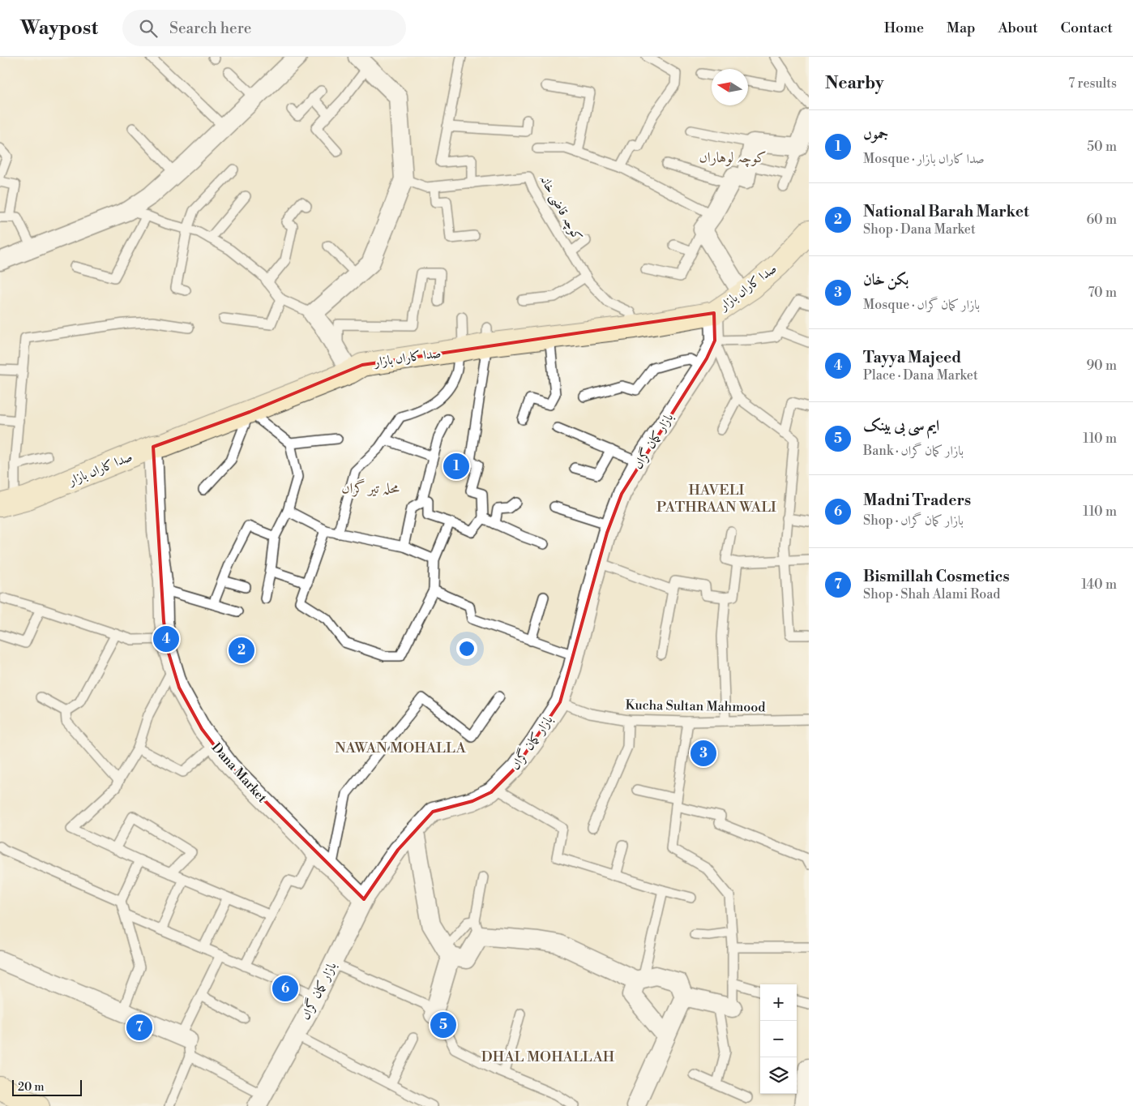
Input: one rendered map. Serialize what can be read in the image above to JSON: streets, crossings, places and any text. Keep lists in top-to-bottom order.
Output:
{
  "streets": {
    "street": ["صدا کاراں بازار", "بازار کمان گراں", "Dana Market"],
    "lane": ["کوچہ قاضی خانہ", "Kucha Sultan Mahmood"]
  },
  "crossings": [
    ["کوچہ قاضی خانہ", "صدا کاراں بازار"],
    ["صدا کاراں بازار", "Dana Market"],
    ["بازار کمان گراں", "Kucha Sultan Mahmood"],
    ["بازار کمان گراں", "Dana Market"]
  ],
  "districts": [
    "کوچہ لوہاراں",
    "محلہ تیر گراں",
    "HAVELI PATHRAAN WALI",
    "NAWAN MOHALLA",
    "DHAL MOHALLAH"
  ],
  "scale_bar": "20 m",
  "north": "left",
  "page": {
    "header": "Waypost",
    "search": "Search here",
    "nav": [
      "Home",
      "Map",
      "About",
      "Contact"
    ],
    "heading": ["Nearby", "7 results"],
    "list": [
      {
        "mark": "1",
        "name": "جموں",
        "note": "Mosque · صدا کاراں بازار",
        "value": "50 m"
      },
      {
        "mark": "2",
        "name": "National Barah Market",
        "note": "Shop · Dana Market",
        "value": "60 m"
      },
      {
        "mark": "3",
        "name": "بکن خان",
        "note": "Mosque · بازار کمان گراں",
        "value": "70 m"
      },
      {
        "mark": "4",
        "name": "Tayya Majeed",
        "note": "Place · Dana Market",
        "value": "90 m"
      },
      {
        "mark": "5",
        "name": "ایم سی بی بینک",
        "note": "Bank · بازار کمان گراں",
        "value": "110 m"
      },
      {
        "mark": "6",
        "name": "Madni Traders",
        "note": "Shop · بازار کمان گراں",
        "value": "110 m"
      },
      {
        "mark": "7",
        "name": "Bismillah Cosmetics",
        "note": "Shop · Shah Alami Road",
        "value": "140 m"
      }
    ],
    "pins": [
      "1",
      "4",
      "2",
      "3",
      "6",
      "5",
      "7"
    ],
    "map_buttons": ["+", "−"],
    "scale": "20 m"
  }
}
